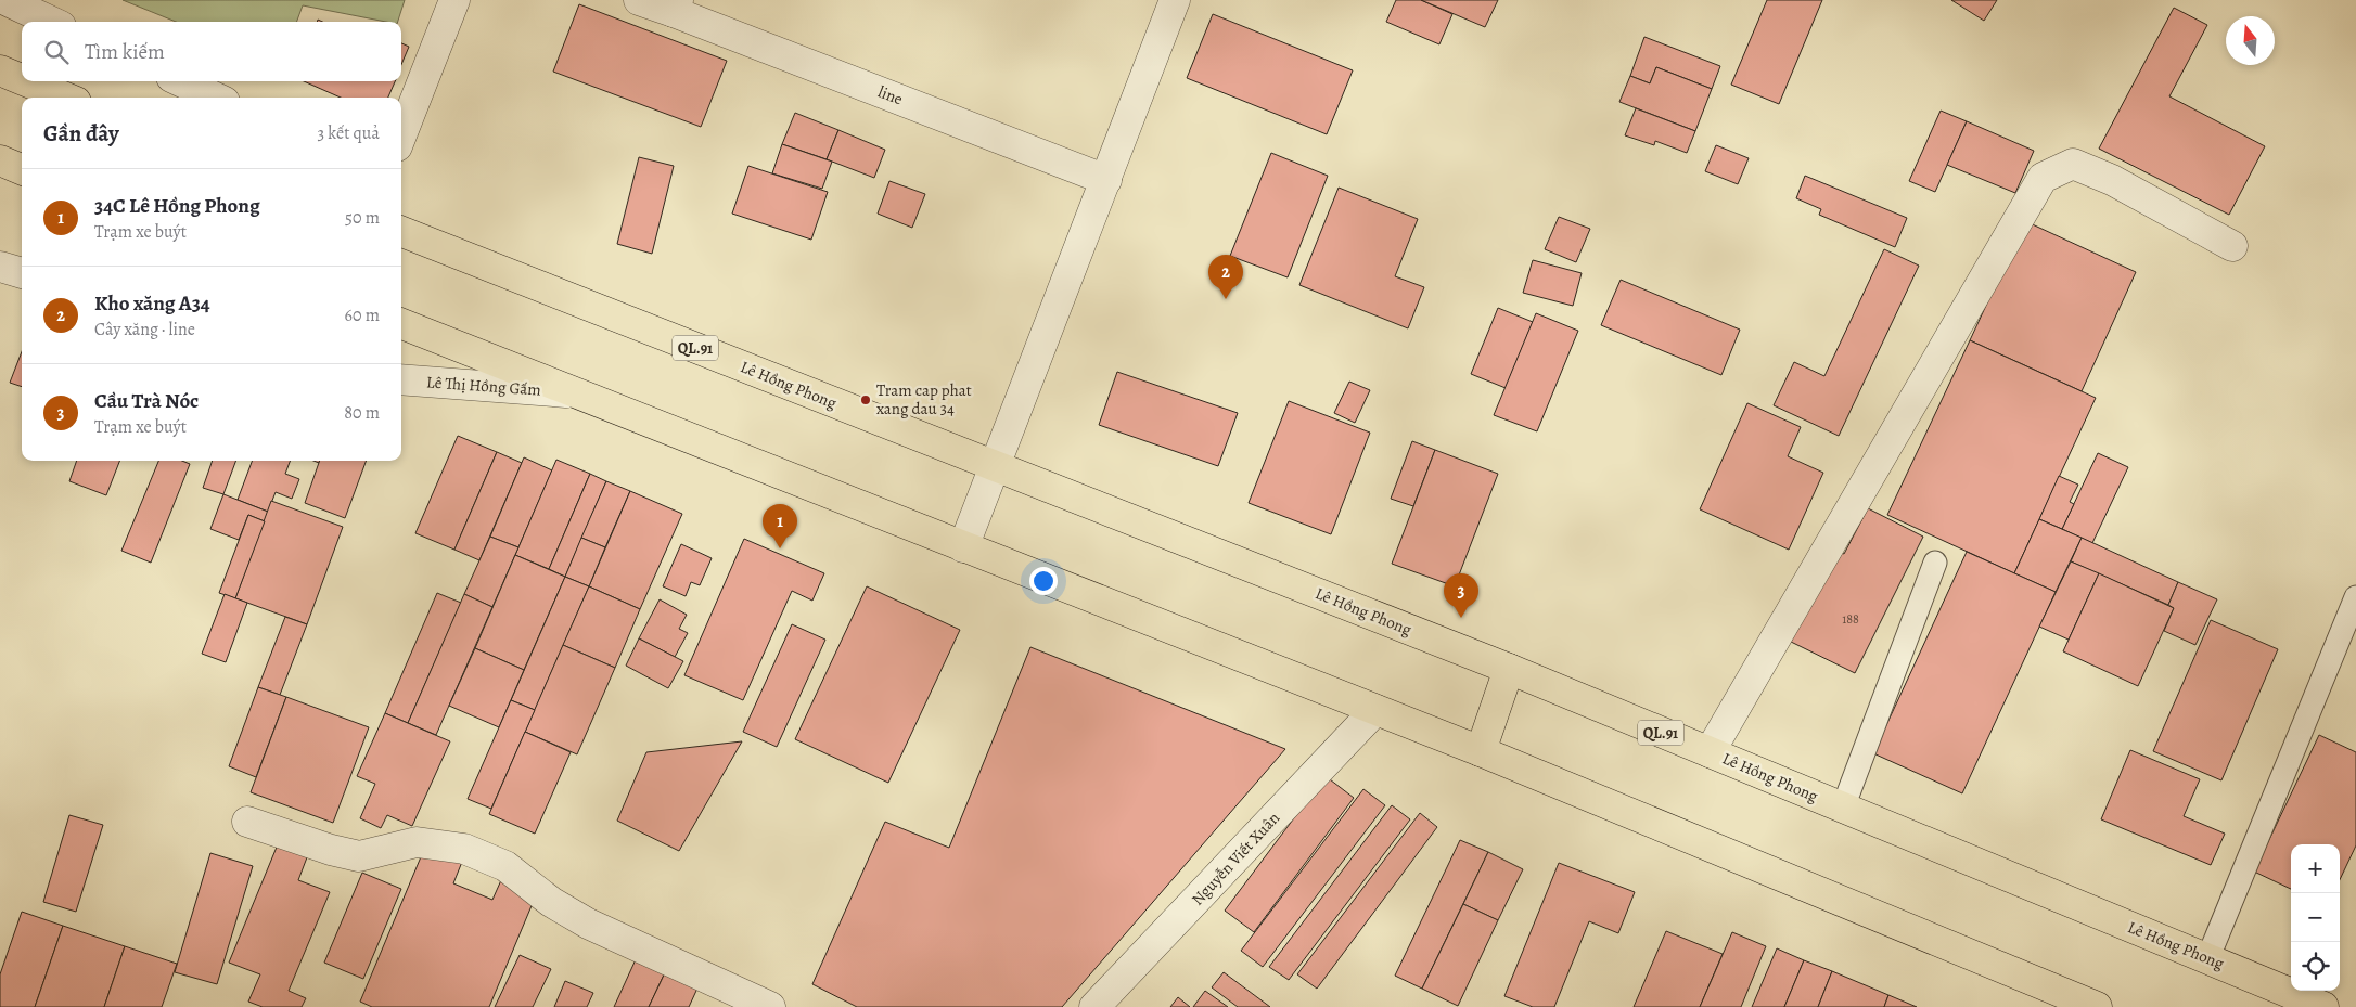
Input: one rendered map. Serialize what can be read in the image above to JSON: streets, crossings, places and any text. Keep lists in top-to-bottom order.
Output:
{
  "streets": {
    "highway": ["QL.91", "Lê Hồng Phong"],
    "street": ["line", "Lê Thị Hồng Gấm", "Nguyễn Viết Xuân"]
  },
  "places": ["Tram cap phat xang dau 34"],
  "house_numbers": ["188"],
  "north": "top",
  "page": {
    "search": "Tìm kiếm",
    "heading": ["Gần đây", "3 kết quả"],
    "list": [
      {
        "mark": "1",
        "name": "34C Lê Hồng Phong",
        "note": "Trạm xe buýt",
        "value": "50 m"
      },
      {
        "mark": "2",
        "name": "Kho xăng A34",
        "note": "Cây xăng · line",
        "value": "60 m"
      },
      {
        "mark": "3",
        "name": "Cầu Trà Nóc",
        "note": "Trạm xe buýt",
        "value": "80 m"
      }
    ],
    "pins": ["2", "1", "3"],
    "map_buttons": ["+", "−"]
  }
}
